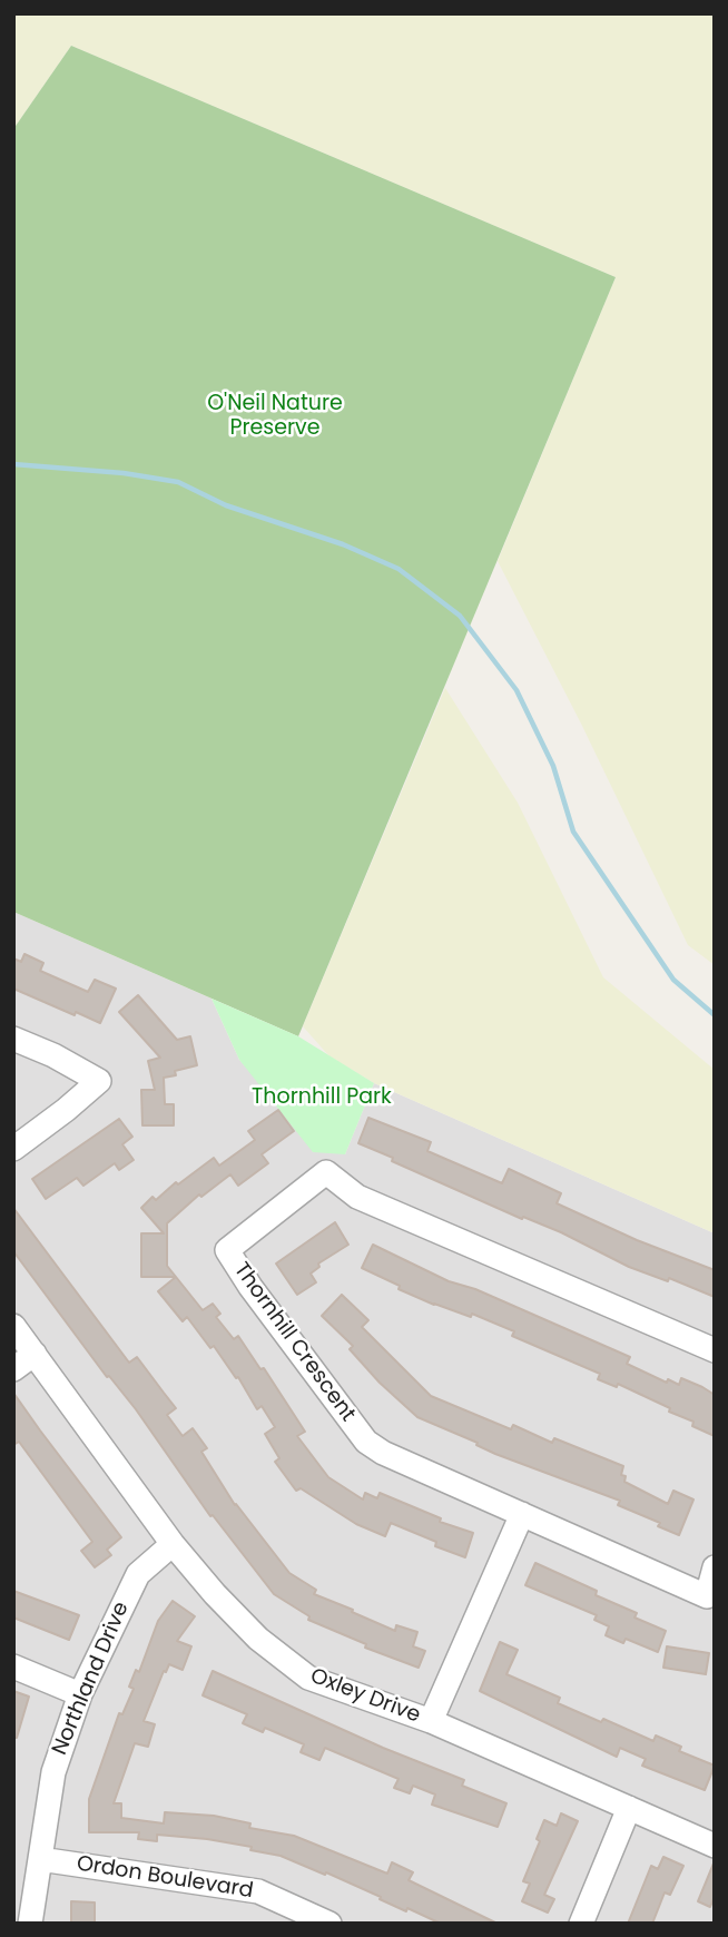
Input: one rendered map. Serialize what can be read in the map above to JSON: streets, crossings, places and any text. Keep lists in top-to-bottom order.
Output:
{
  "streets": {
    "street": [
      "Thornhill Crescent",
      "Northland Drive",
      "Oxley Drive",
      "Ordon Boulevard"
    ]
  },
  "crossings": [
    ["Northland Drive", "Oxley Drive"],
    ["Northland Drive", "Ordon Boulevard"]
  ],
  "parks": ["O'Neil Nature Preserve", "Thornhill Park"]
}
